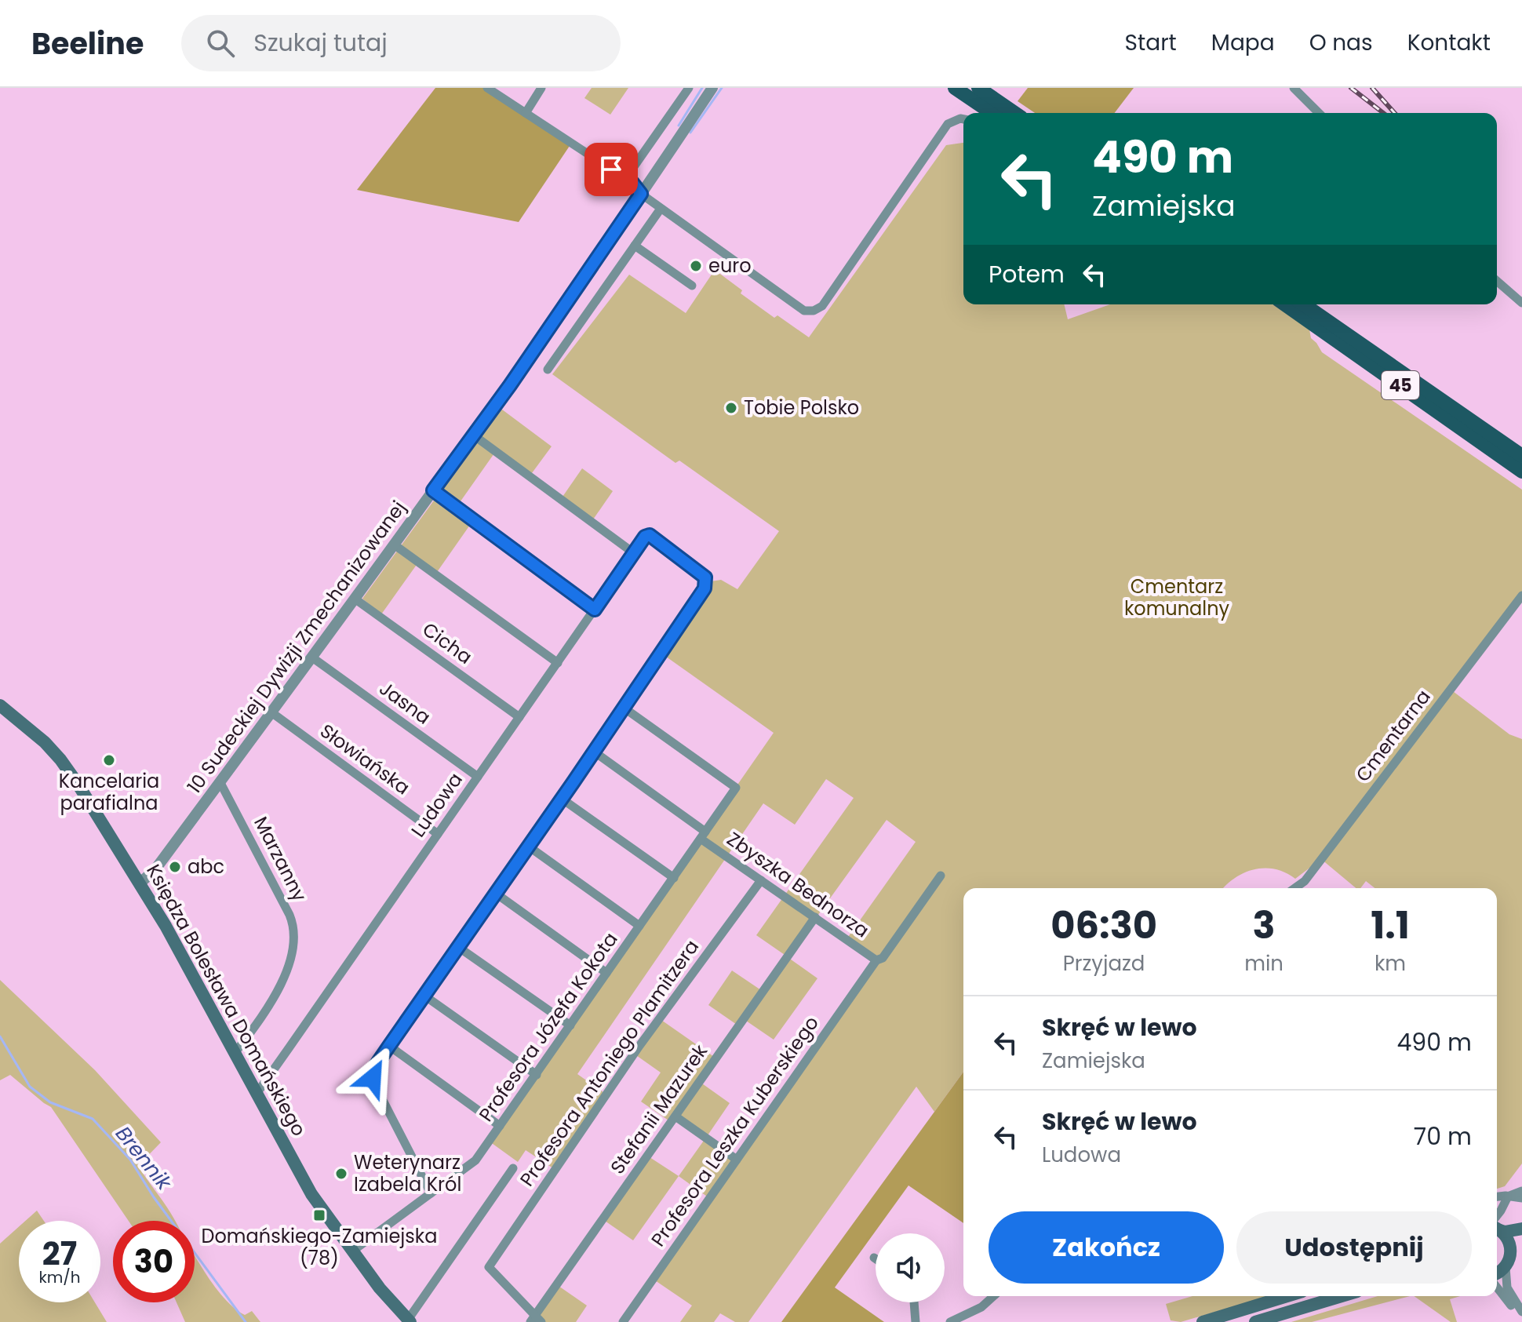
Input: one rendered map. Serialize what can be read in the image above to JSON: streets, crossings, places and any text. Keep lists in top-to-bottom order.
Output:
{
  "streets": {
    "main road": ["45", "Księdza Bolesława Domańskiego"],
    "street": [
      "Cicha",
      "10 Sudeckiej Dywizji Zmechanizowanej",
      "Jasna",
      "Cmentarna",
      "Słowiańska",
      "Ludowa",
      "Marzanny",
      "Zbyszka Bednorza",
      "Profesora Józefa Kokota",
      "Profesora Antoniego Plamitzera",
      "Stefanii Mazurek",
      "Profesora Leszka Kuberskiego"
    ]
  },
  "crossings": [
    ["Cicha", "10 Sudeckiej Dywizji Zmechanizowanej"],
    ["Cicha", "Ludowa"],
    ["10 Sudeckiej Dywizji Zmechanizowanej", "Jasna"],
    ["10 Sudeckiej Dywizji Zmechanizowanej", "Słowiańska"],
    ["10 Sudeckiej Dywizji Zmechanizowanej", "Marzanny"],
    ["10 Sudeckiej Dywizji Zmechanizowanej", "Księdza Bolesława Domańskiego"],
    ["Jasna", "Ludowa"],
    ["Słowiańska", "Ludowa"],
    ["Ludowa", "Księdza Bolesława Domańskiego"],
    ["Ludowa", "Profesora Józefa Kokota"],
    ["Marzanny", "Księdza Bolesława Domańskiego"],
    ["Zbyszka Bednorza", "Profesora Józefa Kokota"],
    ["Zbyszka Bednorza", "Profesora Antoniego Plamitzera"],
    ["Zbyszka Bednorza", "Stefanii Mazurek"],
    ["Zbyszka Bednorza", "Profesora Leszka Kuberskiego"],
    ["Księdza Bolesława Domańskiego", "Profesora Józefa Kokota"],
    ["Profesora Antoniego Plamitzera", "Stefanii Mazurek"]
  ],
  "water": ["Brennik"],
  "parks": ["Cmentarz komunalny"],
  "places": {
    "other": [
      "euro",
      "Tobie Polsko",
      "Kancelaria parafialna",
      "abc",
      "Weterynarz Izabela Król"
    ],
    "transit": ["Domańskiego-Zamiejska (78)"]
  },
  "page": {
    "header": "Beeline",
    "search": "Szukaj tutaj",
    "nav": [
      "Start",
      "Mapa",
      "O nas",
      "Kontakt"
    ],
    "turn": ["490 m", "Zamiejska"],
    "then": "Potem",
    "eta": [
      "06:30",
      "Przyjazd",
      "3",
      "min",
      "1.1",
      "km"
    ],
    "list": [
      {
        "name": "Skręć w lewo",
        "note": "Zamiejska",
        "value": "490 m"
      },
      {
        "name": "Skręć w lewo",
        "note": "Ludowa",
        "value": "70 m"
      }
    ],
    "buttons": ["Zakończ", "Udostępnij"],
    "speed": "27 km/h",
    "limit": "30"
  }
}
